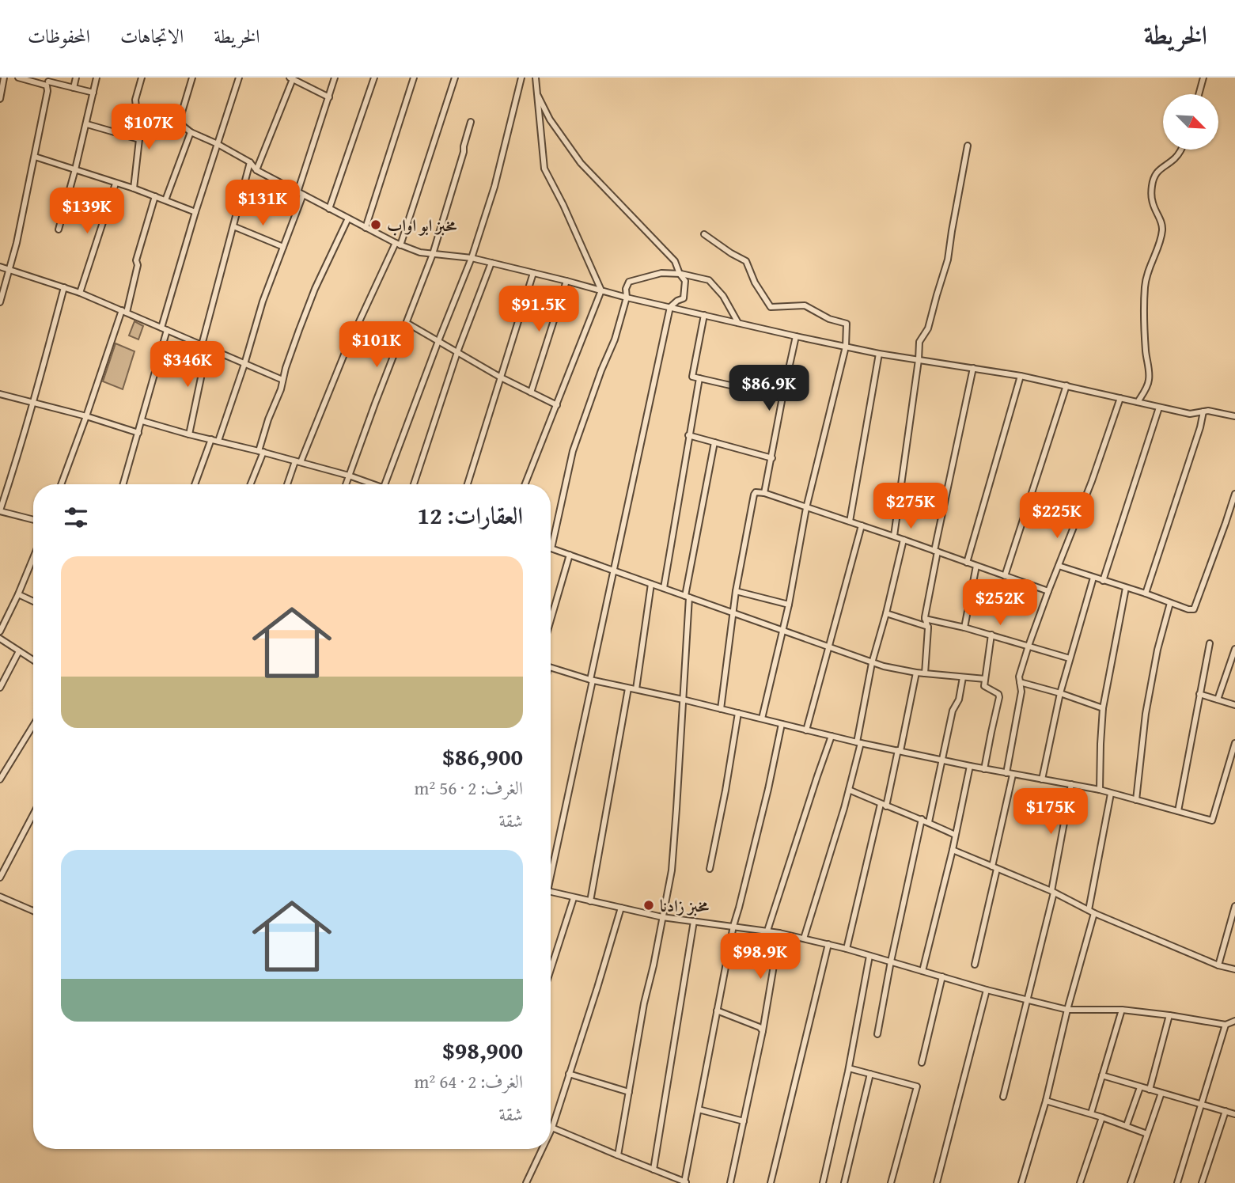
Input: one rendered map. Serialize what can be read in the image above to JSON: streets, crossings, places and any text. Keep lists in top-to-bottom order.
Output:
{
  "places": ["مخبز ابو اواب", "مخبز زادنا"],
  "north": "bottom right",
  "page": {
    "header": "الخريطة",
    "nav": ["الخريطة", "الاتجاهات", "المحفوظات"],
    "price": [
      "$107K",
      "$131K",
      "$139K",
      "$91.5K",
      "$101K",
      "$346K",
      "$86.9K",
      "$275K",
      "$225K",
      "$252K",
      "$175K",
      "$98.9K"
    ],
    "heading": "العقارات: 12",
    "list": [
      {
        "name": "$86,900",
        "note": "الغرف: 2 · 56 m² · شقة"
      },
      {
        "name": "$98,900",
        "note": "الغرف: 2 · 64 m² · شقة"
      }
    ]
  }
}
